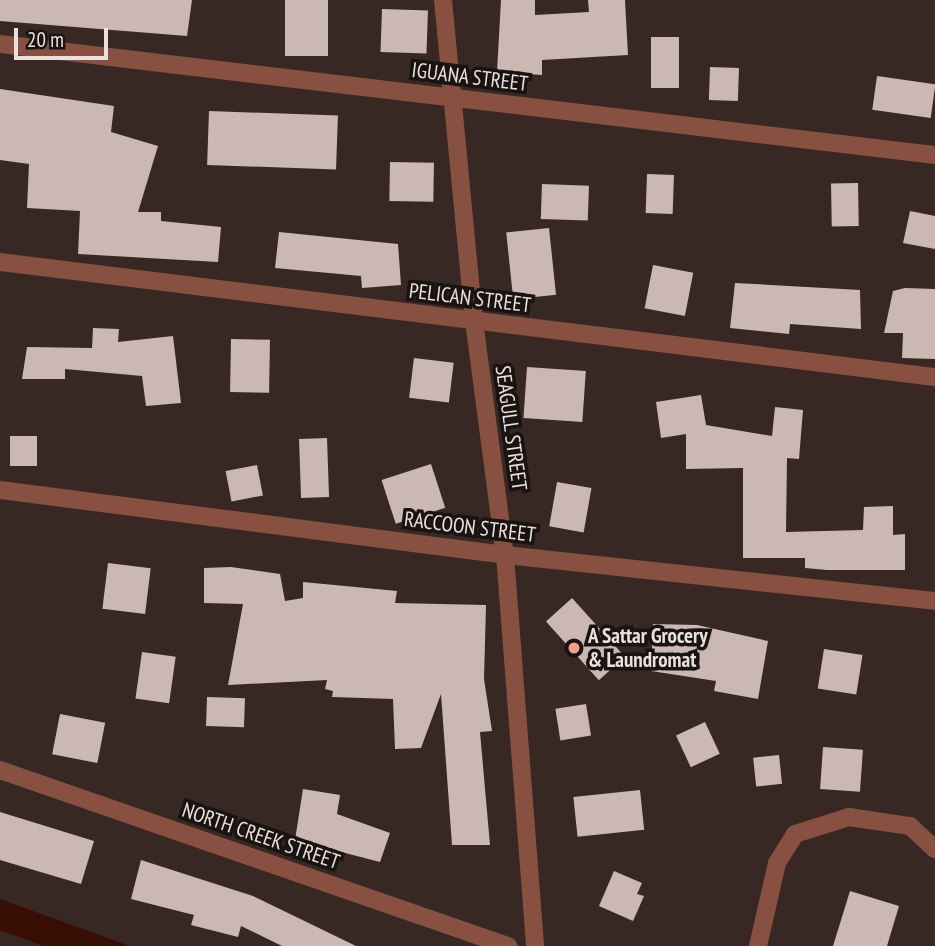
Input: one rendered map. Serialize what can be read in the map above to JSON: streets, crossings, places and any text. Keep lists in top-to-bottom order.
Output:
{
  "streets": {
    "street": [
      "IGUANA STREET",
      "PELICAN STREET",
      "SEAGULL STREET",
      "RACCOON STREET",
      "NORTH CREEK STREET"
    ]
  },
  "crossings": [
    ["IGUANA STREET", "SEAGULL STREET"],
    ["PELICAN STREET", "SEAGULL STREET"],
    ["SEAGULL STREET", "RACCOON STREET"]
  ],
  "places": ["A Sattar Grocery & Laundromat"],
  "scale_bar": "20 m"
}
